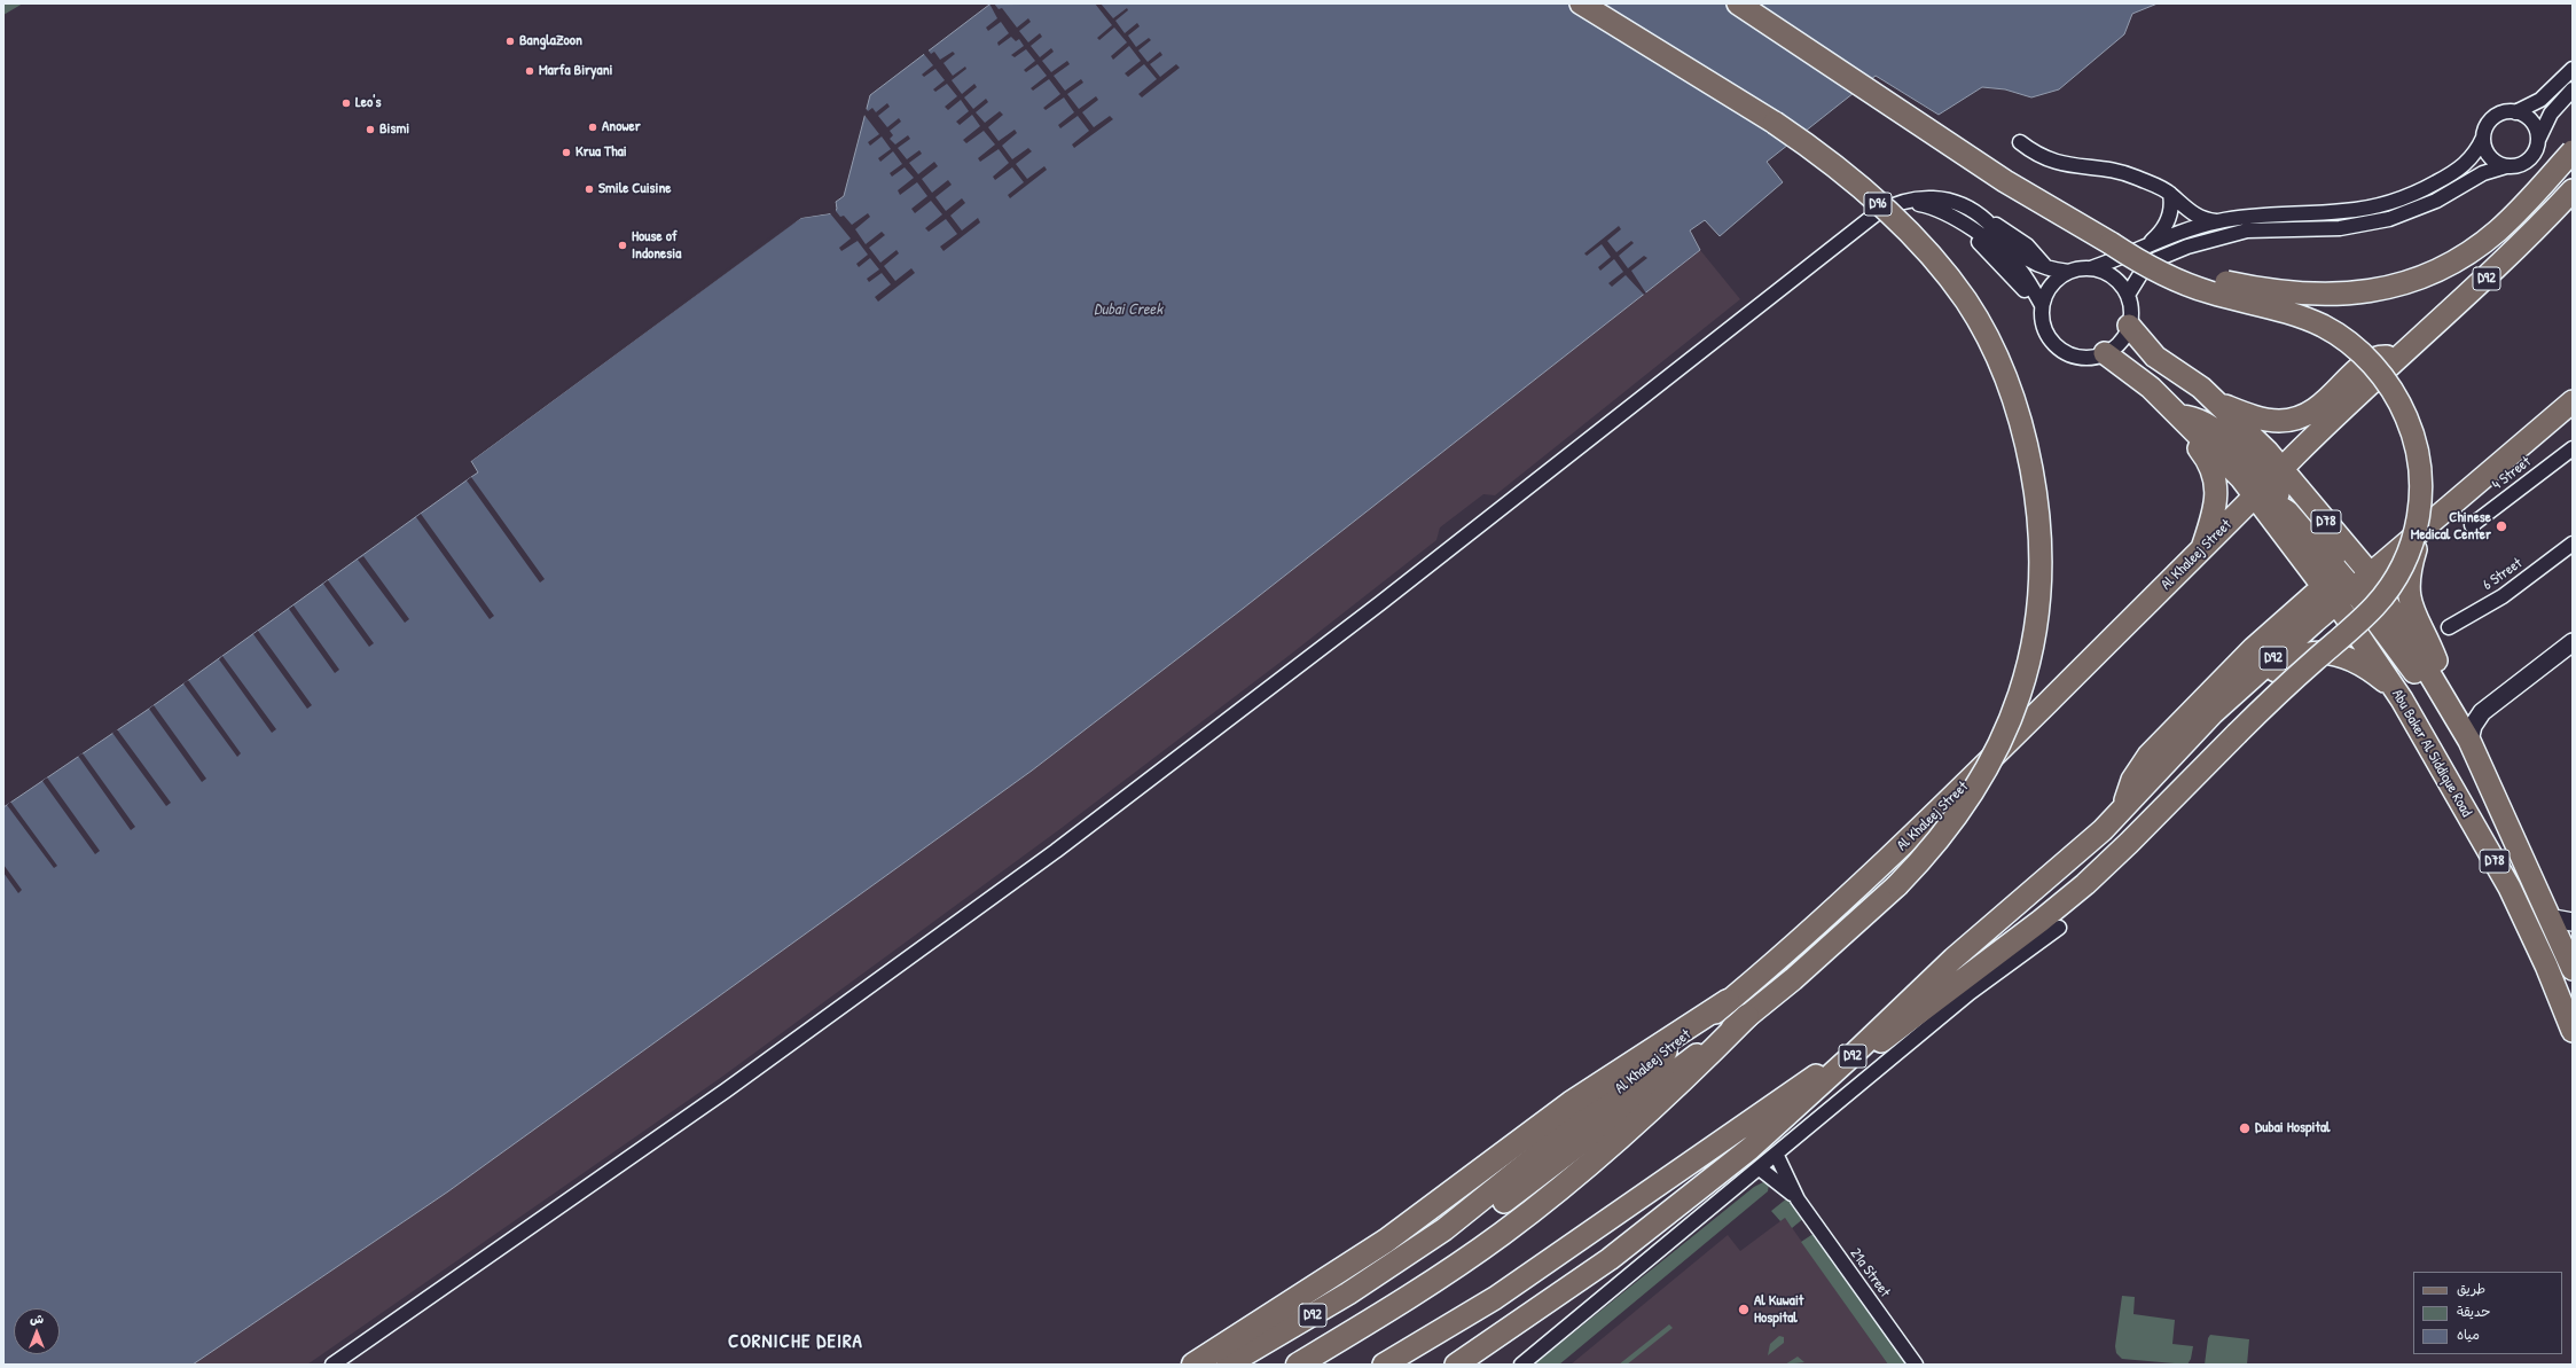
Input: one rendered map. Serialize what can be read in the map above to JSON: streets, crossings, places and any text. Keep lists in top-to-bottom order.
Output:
{
  "streets": {
    "main road": [
      "D96",
      "D92",
      "D78",
      "Al Khaleej Street",
      "Abu Baker Al Siddique Road"
    ],
    "street": ["4 Street", "6 Street", "21a Street"]
  },
  "crossings": [
    ["D92", "D78"],
    ["D92", "Abu Baker Al Siddique Road"],
    ["D78", "Al Khaleej Street"],
    ["D78", "Abu Baker Al Siddique Road"],
    ["Al Khaleej Street", "Abu Baker Al Siddique Road"]
  ],
  "districts": ["CORNICHE DEIRA"],
  "water": ["Dubai Creek"],
  "places": [
    "BanglaZoon",
    "Marfa Biryani",
    "Leo's",
    "Anower",
    "Bismi",
    "Krua Thai",
    "Smile Cuisine",
    "House of Indonesia",
    "Chinese Medical Center",
    "Dubai Hospital",
    "Al Kuwait Hospital"
  ],
  "legend": ["طريق", "حديقة", "مياه"],
  "north": "top"
}
